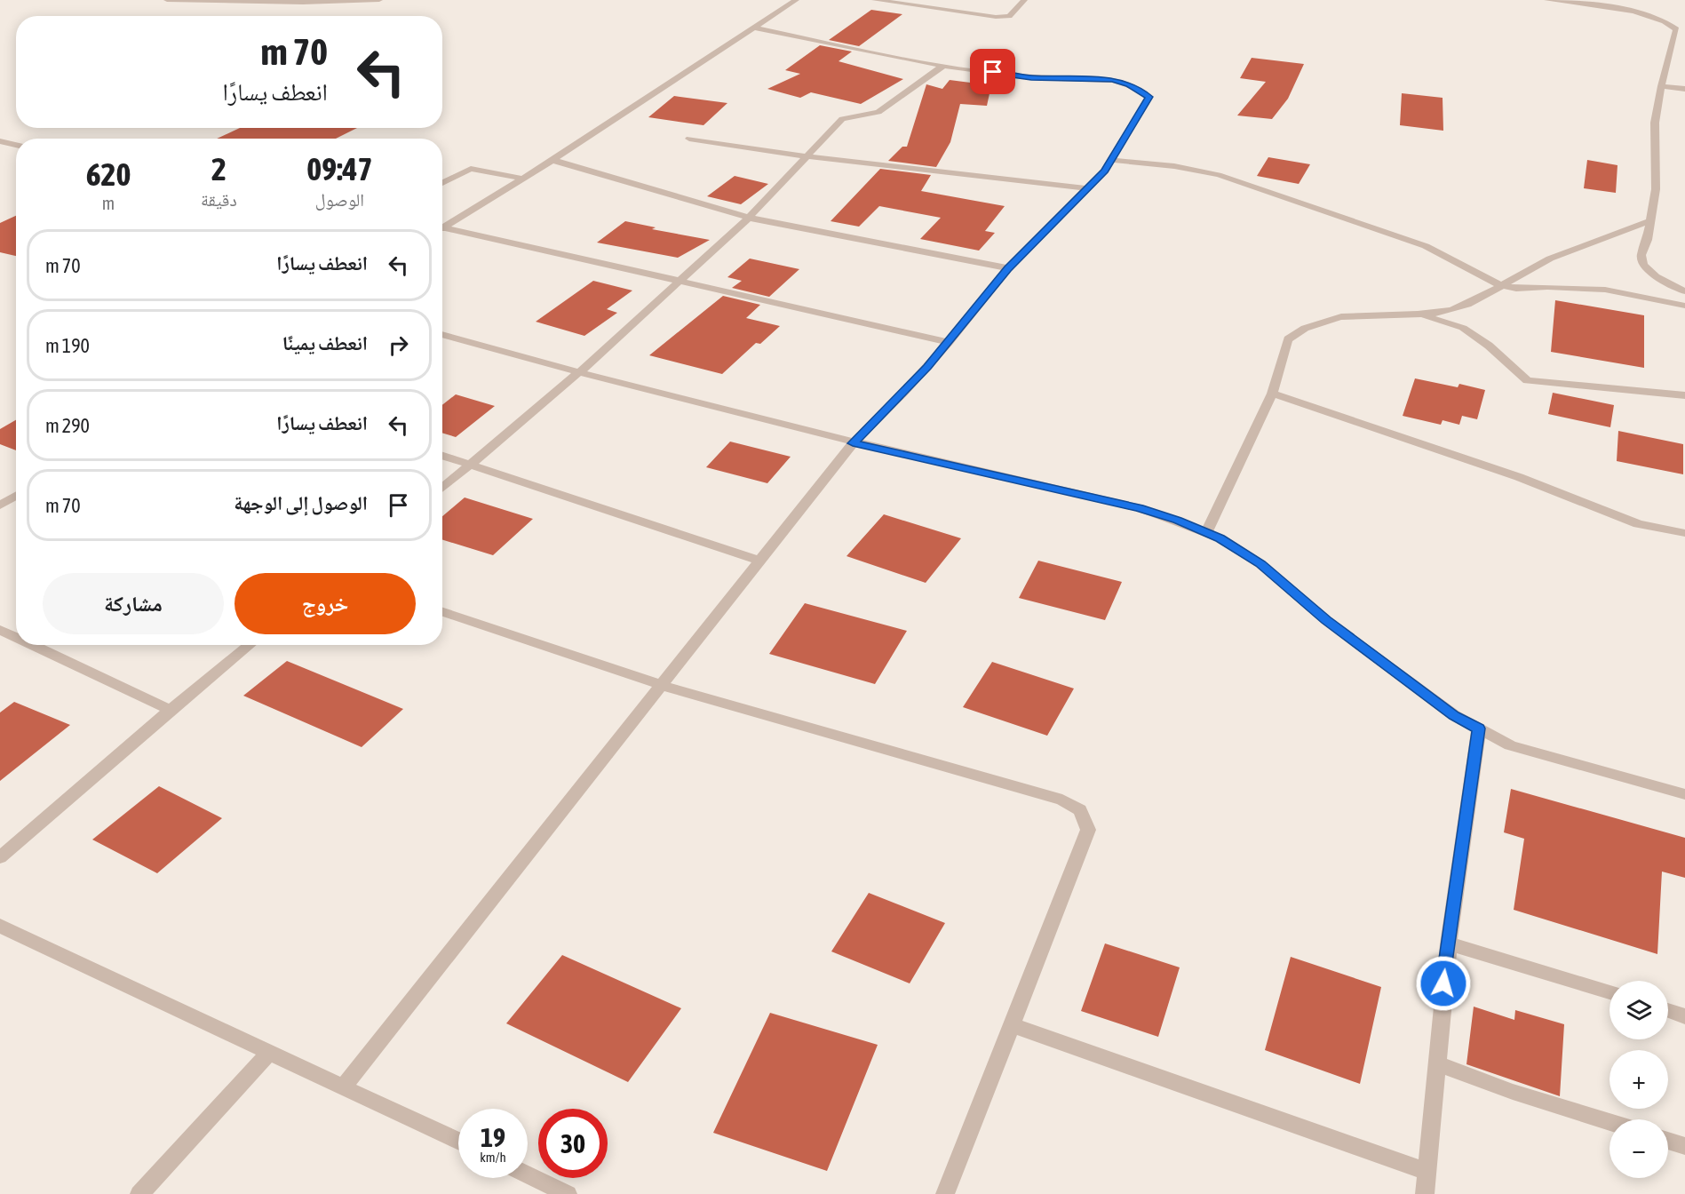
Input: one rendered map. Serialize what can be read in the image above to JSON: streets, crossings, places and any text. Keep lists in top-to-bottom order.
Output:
{
  "page": {
    "turn": ["70 m", "انعطف يسارًا"],
    "eta": [
      "09:47",
      "الوصول",
      "2",
      "دقيقة",
      "620",
      "m"
    ],
    "list": [
      {
        "name": "انعطف يسارًا",
        "value": "70 m"
      },
      {
        "name": "انعطف يمينًا",
        "value": "190 m"
      },
      {
        "name": "انعطف يسارًا",
        "value": "290 m"
      },
      {
        "name": "الوصول إلى الوجهة",
        "value": "70 m"
      }
    ],
    "buttons": ["خروج", "مشاركة"],
    "map_buttons": ["+", "−"],
    "speed": "19 km/h",
    "limit": "30"
  }
}
